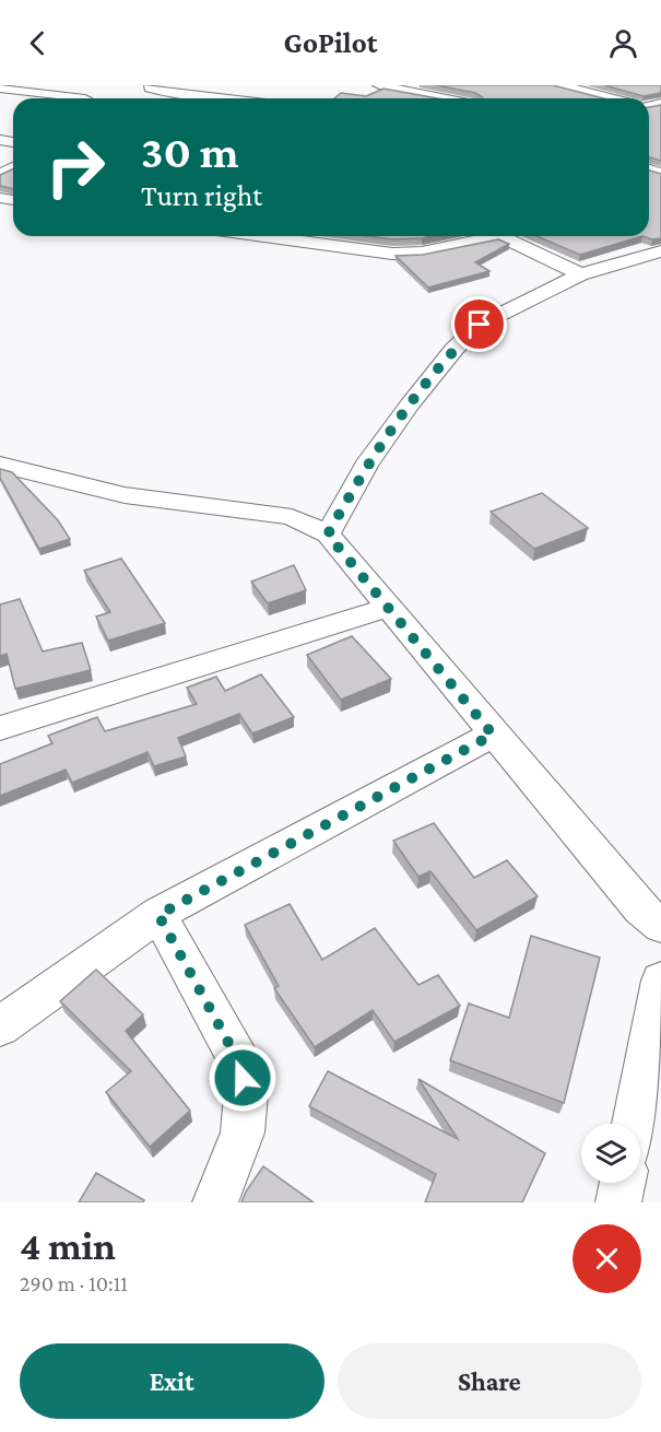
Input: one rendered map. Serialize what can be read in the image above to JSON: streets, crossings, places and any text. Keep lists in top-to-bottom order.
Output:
{
  "page": {
    "header": "GoPilot",
    "turn": ["30 m", "Turn right"],
    "heading": ["4 min", "290 m · 10:11"],
    "buttons": ["Exit", "Share"]
  }
}
